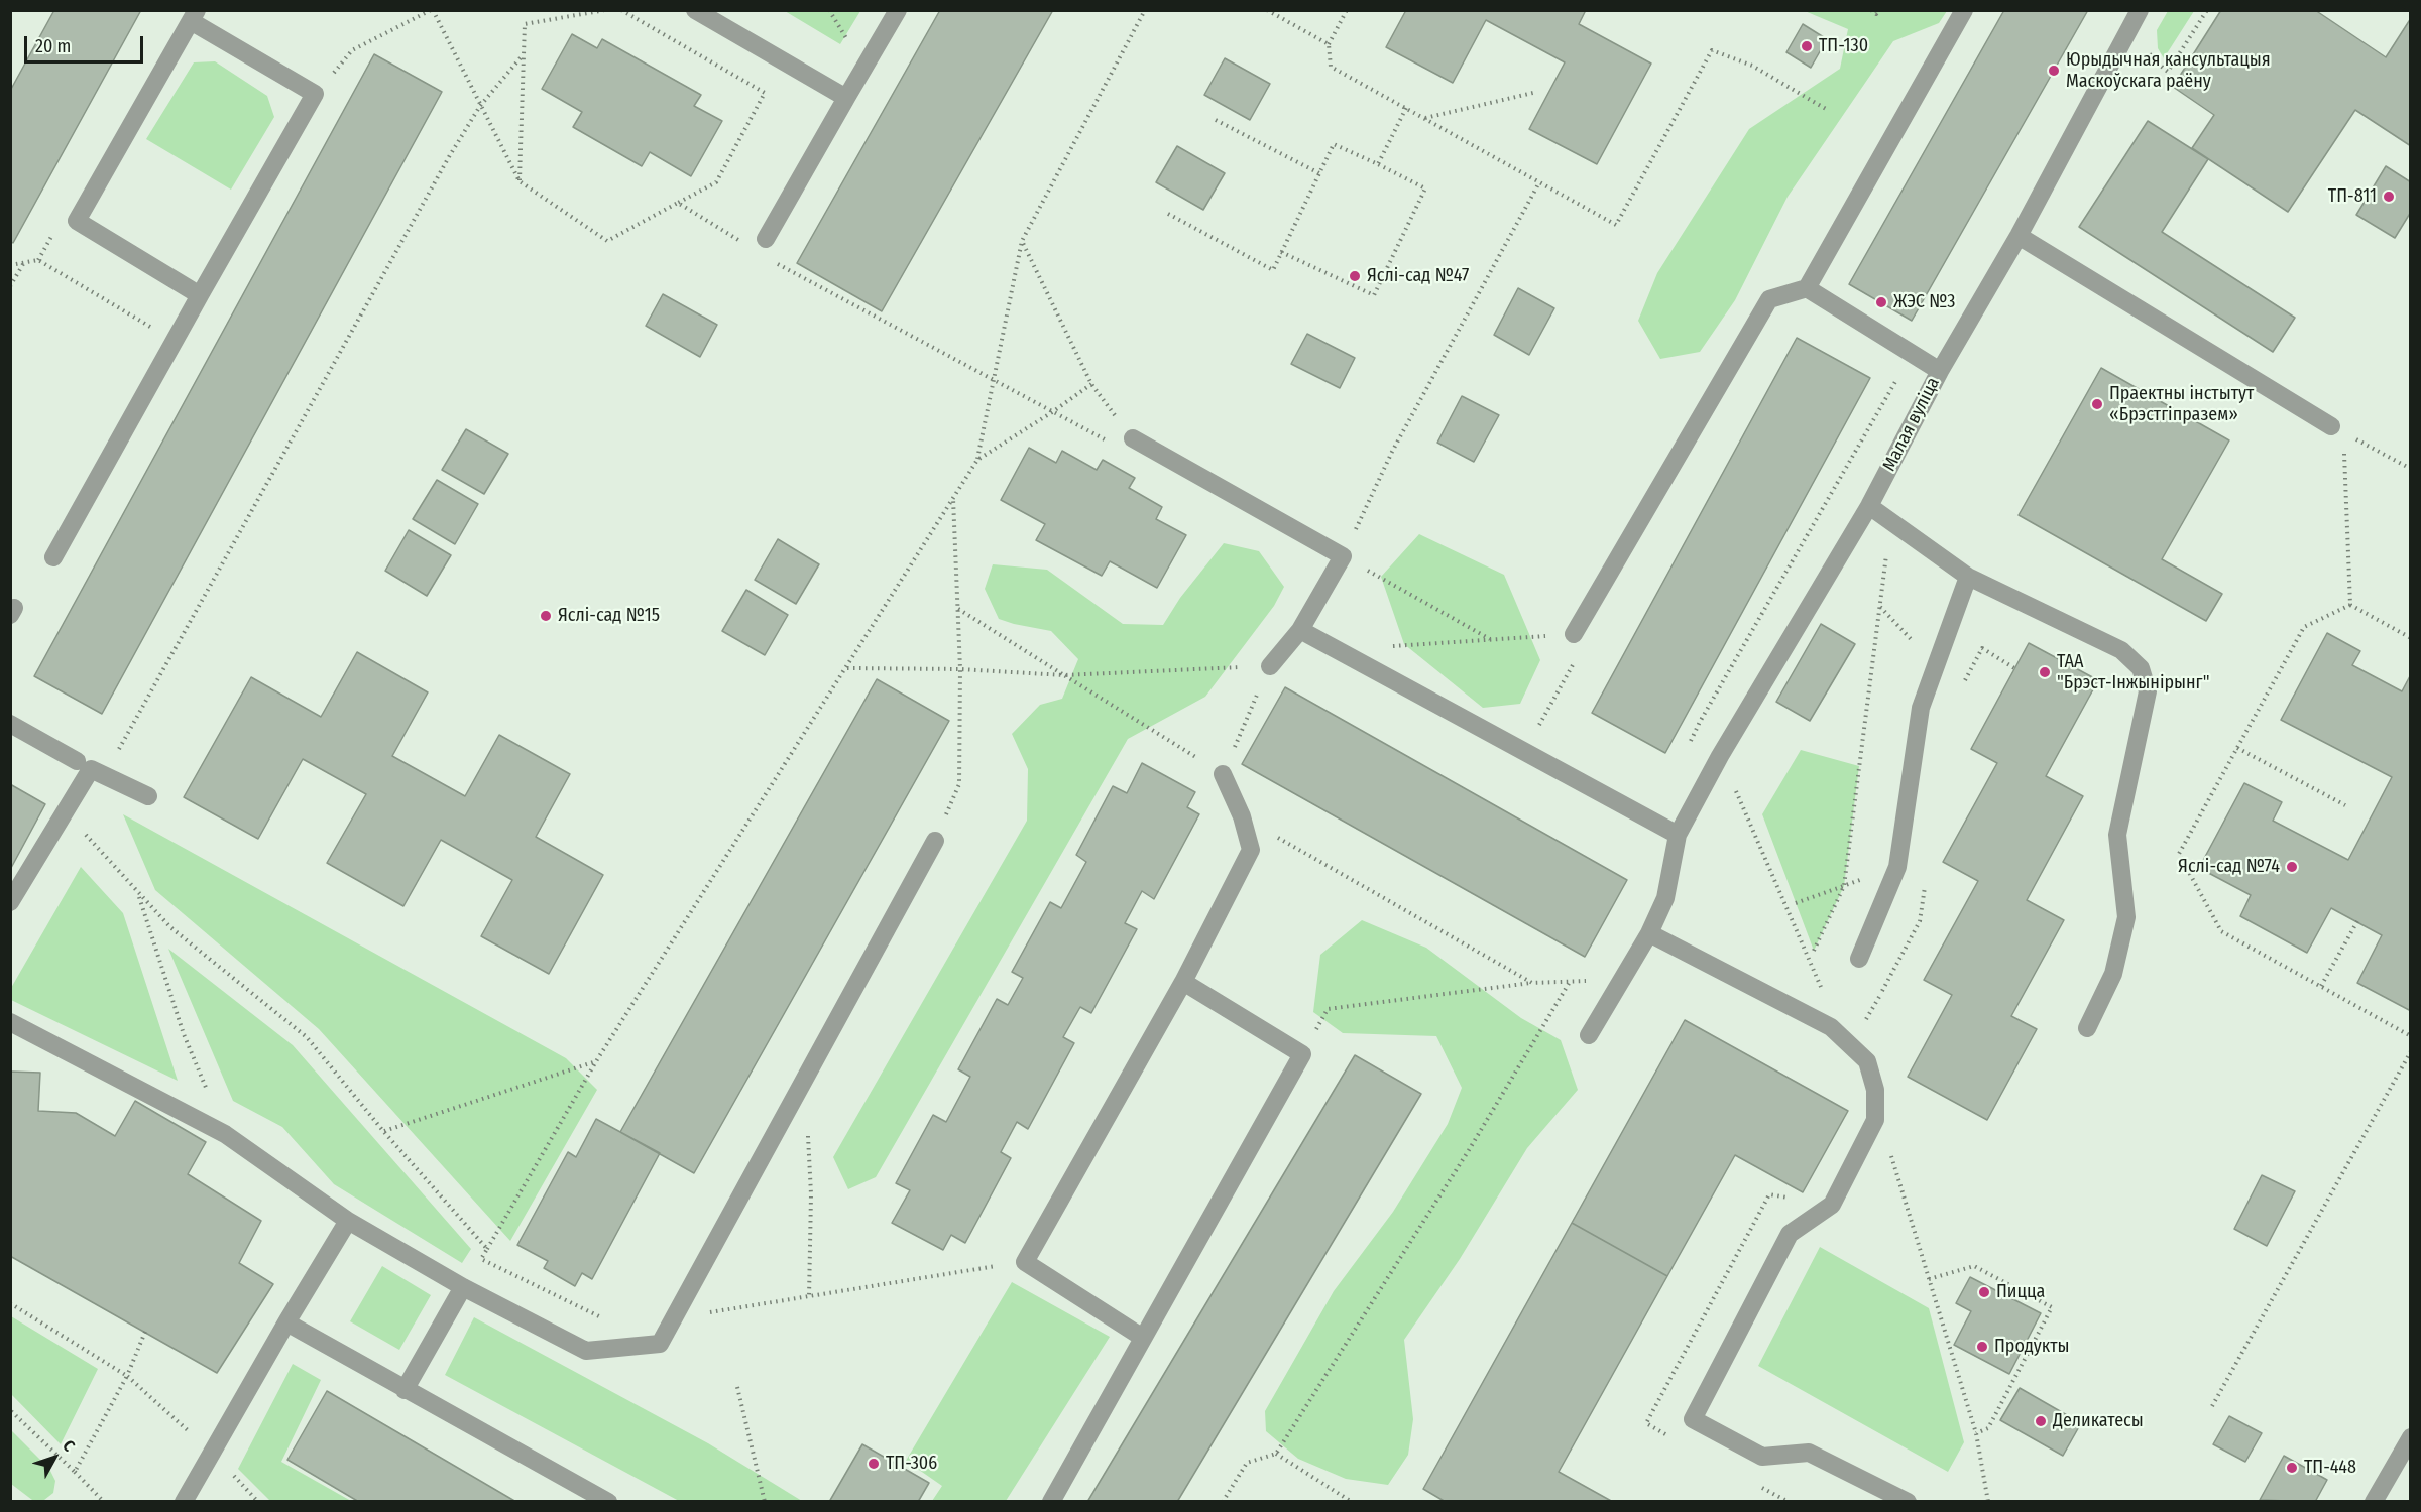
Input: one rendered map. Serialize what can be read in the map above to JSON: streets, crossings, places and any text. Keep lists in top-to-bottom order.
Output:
{
  "streets": {
    "street": ["Малая вуліца"]
  },
  "places": [
    "ТП-130",
    "Юрыдычная кансультацыя Маскоўскага раёну",
    "ТП-811",
    "Яслі-сад №47",
    "ЖЭС №3",
    "Праектны інстытут «Брэстгіпразем»",
    "Яслі-сад №15",
    "ТАА \"Брэст-Інжынірынг\"",
    "Яслі-сад №74",
    "Пицца",
    "Продукты",
    "Деликатесы",
    "ТП-306",
    "ТП-448"
  ],
  "scale_bar": "20 m",
  "north": "top right"
}
